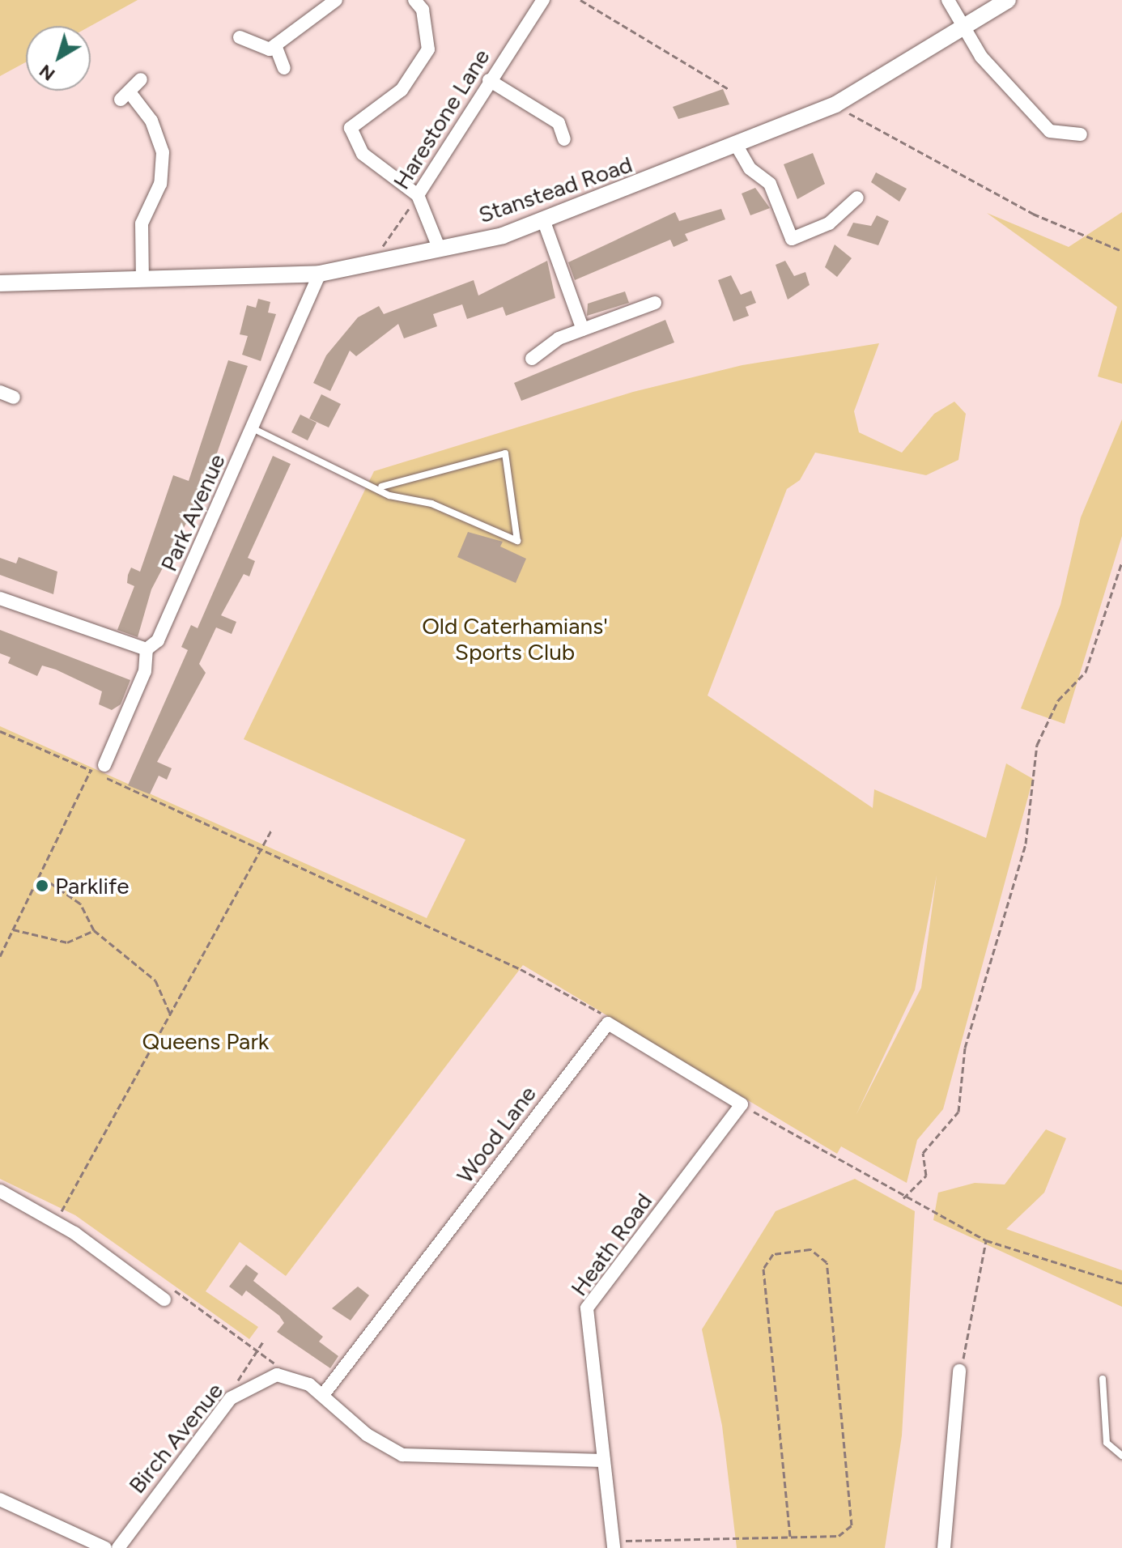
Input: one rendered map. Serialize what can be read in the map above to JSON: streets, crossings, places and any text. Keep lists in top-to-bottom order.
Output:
{
  "streets": {
    "street": [
      "Harestone Lane",
      "Stanstead Road",
      "Park Avenue",
      "Wood Lane",
      "Heath Road",
      "Birch Avenue"
    ]
  },
  "crossings": [
    ["Stanstead Road", "Park Avenue"]
  ],
  "parks": ["Old Caterhamians' Sports Club", "Queens Park"],
  "places": ["Parklife"],
  "north": "bottom left"
}
